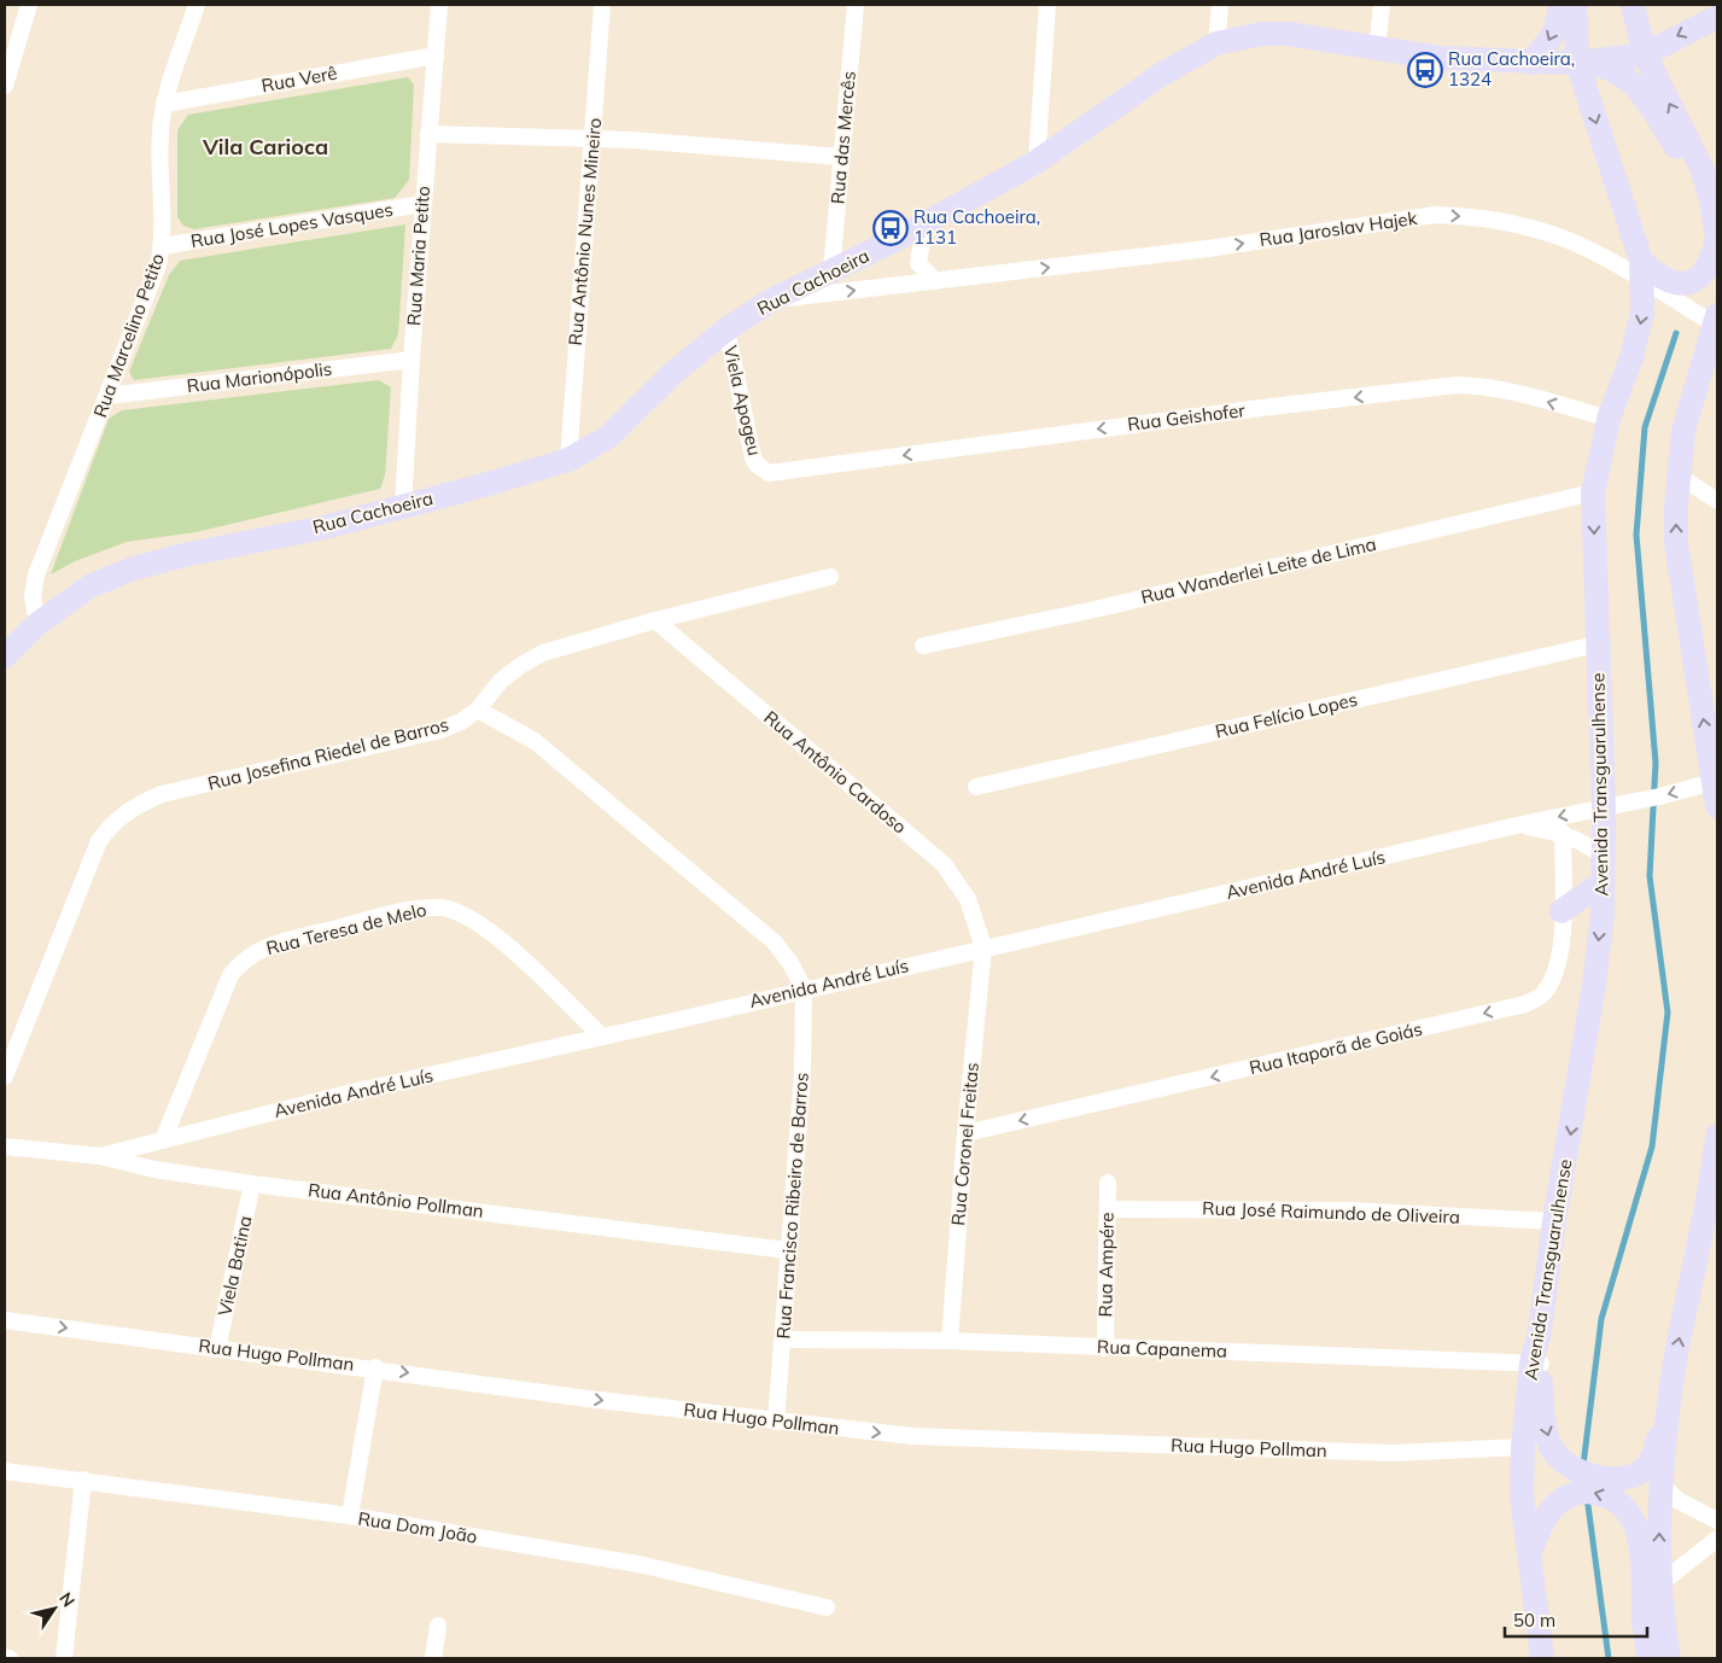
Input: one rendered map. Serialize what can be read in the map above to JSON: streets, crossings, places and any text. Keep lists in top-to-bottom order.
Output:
{
  "streets": {
    "main road": ["Rua Cachoeira", "Avenida Transguarulhense"],
    "street": [
      "Rua Verê",
      "Rua das Mercês",
      "Rua José Lopes Vasques",
      "Rua Jaroslav Hajek",
      "Rua Antônio Nunes Mineiro",
      "Rua Maria Petito",
      "Rua Marcelino Petito",
      "Rua Marionópolis",
      "Viela Apogeu",
      "Rua Geishofer",
      "Rua Wanderlei Leite de Lima",
      "Rua Felício Lopes",
      "Rua Josefina Riedel de Barros",
      "Rua Antônio Cardoso",
      "Avenida André Luís",
      "Rua Teresa de Melo",
      "Rua Itaporã de Goiás",
      "Rua Coronel Freitas",
      "Rua Antônio Pollman",
      "Rua Francisco Ribeiro de Barros",
      "Rua José Raimundo de Oliveira",
      "Rua Ampére",
      "Viela Batina",
      "Rua Capanema",
      "Rua Hugo Pollman",
      "Rua Dom João"
    ]
  },
  "crossings": [
    ["Rua Verê", "Rua Maria Petito"],
    ["Rua Verê", "Rua Marcelino Petito"],
    ["Rua das Mercês", "Rua Cachoeira"],
    ["Rua José Lopes Vasques", "Rua Maria Petito"],
    ["Rua José Lopes Vasques", "Rua Marcelino Petito"],
    ["Rua Jaroslav Hajek", "Rua Cachoeira"],
    ["Rua Jaroslav Hajek", "Avenida Transguarulhense"],
    ["Rua Antônio Nunes Mineiro", "Rua Cachoeira"],
    ["Rua Maria Petito", "Rua Cachoeira"],
    ["Rua Maria Petito", "Rua Marionópolis"],
    ["Rua Cachoeira", "Rua Marcelino Petito"],
    ["Rua Cachoeira", "Viela Apogeu"],
    ["Rua Cachoeira", "Avenida Transguarulhense"],
    ["Rua Marcelino Petito", "Rua Marionópolis"],
    ["Viela Apogeu", "Rua Geishofer"],
    ["Rua Geishofer", "Avenida Transguarulhense"],
    ["Rua Wanderlei Leite de Lima", "Avenida Transguarulhense"],
    ["Rua Felício Lopes", "Avenida Transguarulhense"],
    ["Rua Josefina Riedel de Barros", "Rua Antônio Cardoso"],
    ["Rua Antônio Cardoso", "Avenida André Luís"],
    ["Rua Antônio Cardoso", "Rua Coronel Freitas"],
    ["Avenida Transguarulhense", "Avenida André Luís"],
    ["Avenida Transguarulhense", "Rua José Raimundo de Oliveira"],
    ["Avenida Transguarulhense", "Rua Capanema"],
    ["Avenida Transguarulhense", "Rua Hugo Pollman"],
    ["Avenida André Luís", "Rua Teresa de Melo"],
    ["Avenida André Luís", "Rua Itaporã de Goiás"],
    ["Avenida André Luís", "Rua Coronel Freitas"],
    ["Avenida André Luís", "Rua Antônio Pollman"],
    ["Avenida André Luís", "Rua Francisco Ribeiro de Barros"],
    ["Rua Itaporã de Goiás", "Rua Coronel Freitas"],
    ["Rua Coronel Freitas", "Rua Capanema"],
    ["Rua Antônio Pollman", "Rua Francisco Ribeiro de Barros"],
    ["Rua Antônio Pollman", "Viela Batina"],
    ["Rua Francisco Ribeiro de Barros", "Rua Capanema"],
    ["Rua Francisco Ribeiro de Barros", "Rua Hugo Pollman"],
    ["Rua José Raimundo de Oliveira", "Rua Ampére"],
    ["Rua Ampére", "Rua Capanema"],
    ["Viela Batina", "Rua Hugo Pollman"]
  ],
  "one_way": [
    "Rua Jaroslav Hajek",
    "Rua Geishofer",
    "Rua Itaporã de Goiás",
    "Rua Hugo Pollman"
  ],
  "districts": ["Vila Carioca"],
  "places": {
    "bus stop": ["Rua Cachoeira, 1324", "Rua Cachoeira, 1131"]
  },
  "scale_bar": "50 m",
  "north": "top right"
}
